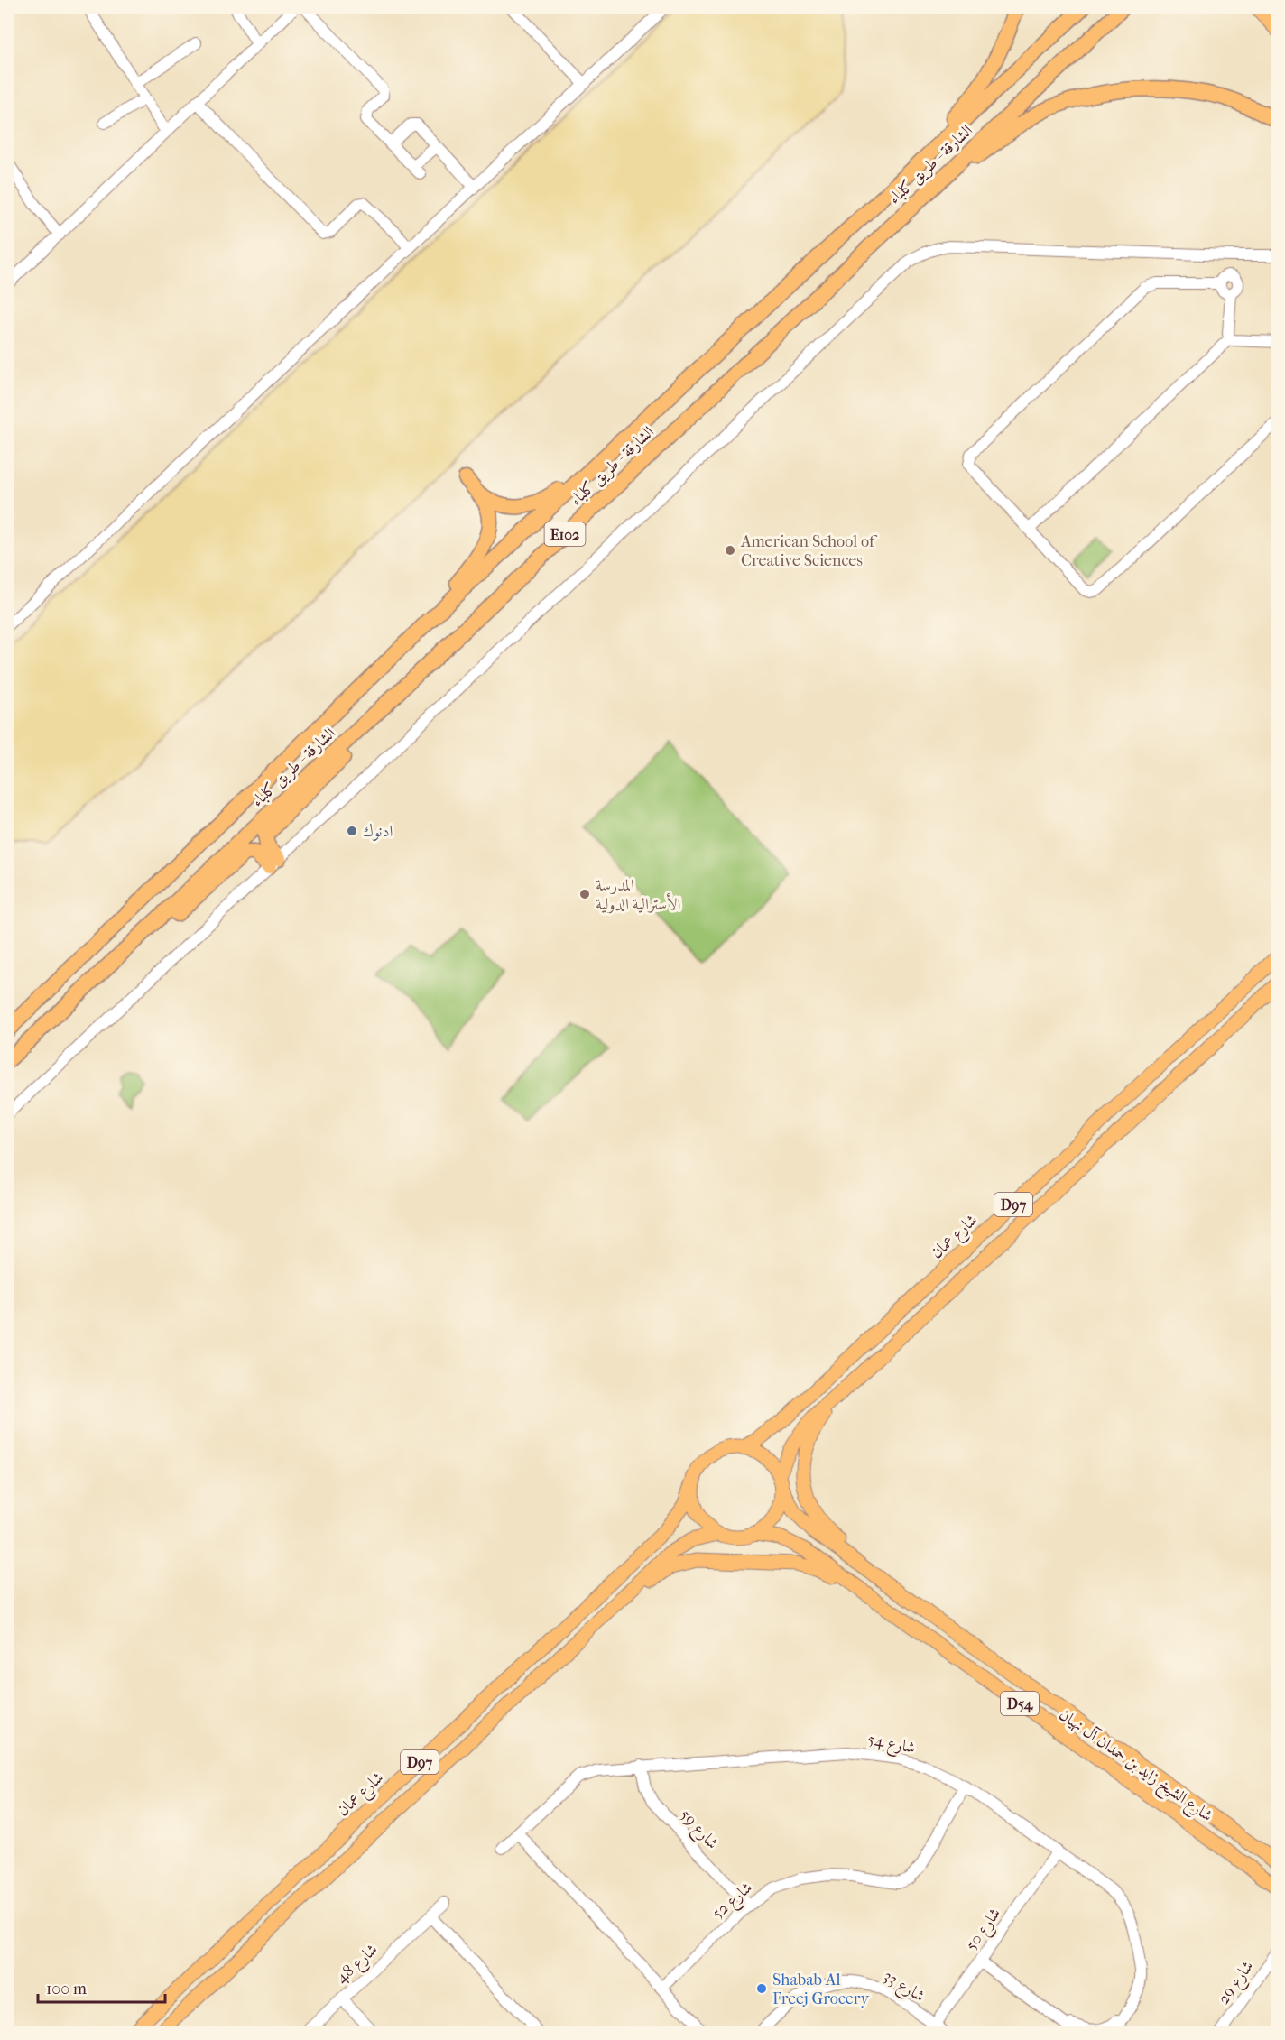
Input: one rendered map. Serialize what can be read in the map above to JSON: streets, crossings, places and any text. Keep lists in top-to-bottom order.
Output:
{
  "streets": {
    "highway": ["الشارقة - طريق كلباء", "E102"],
    "main road": [
      "D97",
      "شارع عمان",
      "D54",
      "شارع الشيخ زايد بن حمدان آل نهيان"
    ],
    "street": [
      "شارع 54",
      "شارع 59",
      "شارع 52",
      "شارع 50",
      "شارع 48",
      "شارع 29",
      "شارع 33"
    ]
  },
  "crossings": [
    ["D97", "شارع عمان"],
    ["D97", "شارع الشيخ زايد بن حمدان آل نهيان"],
    ["شارع عمان", "شارع الشيخ زايد بن حمدان آل نهيان"],
    ["شارع 54", "شارع 59"],
    ["شارع 54", "شارع 52"],
    ["شارع 54", "شارع 50"],
    ["شارع 59", "شارع 52"],
    ["شارع 50", "شارع 33"]
  ],
  "places": [
    "American School of Creative Sciences",
    "ادنوك",
    "المدرسة الأسترالية الدولية",
    "Shabab Al Freej Grocery"
  ],
  "scale_bar": "100 m"
}
